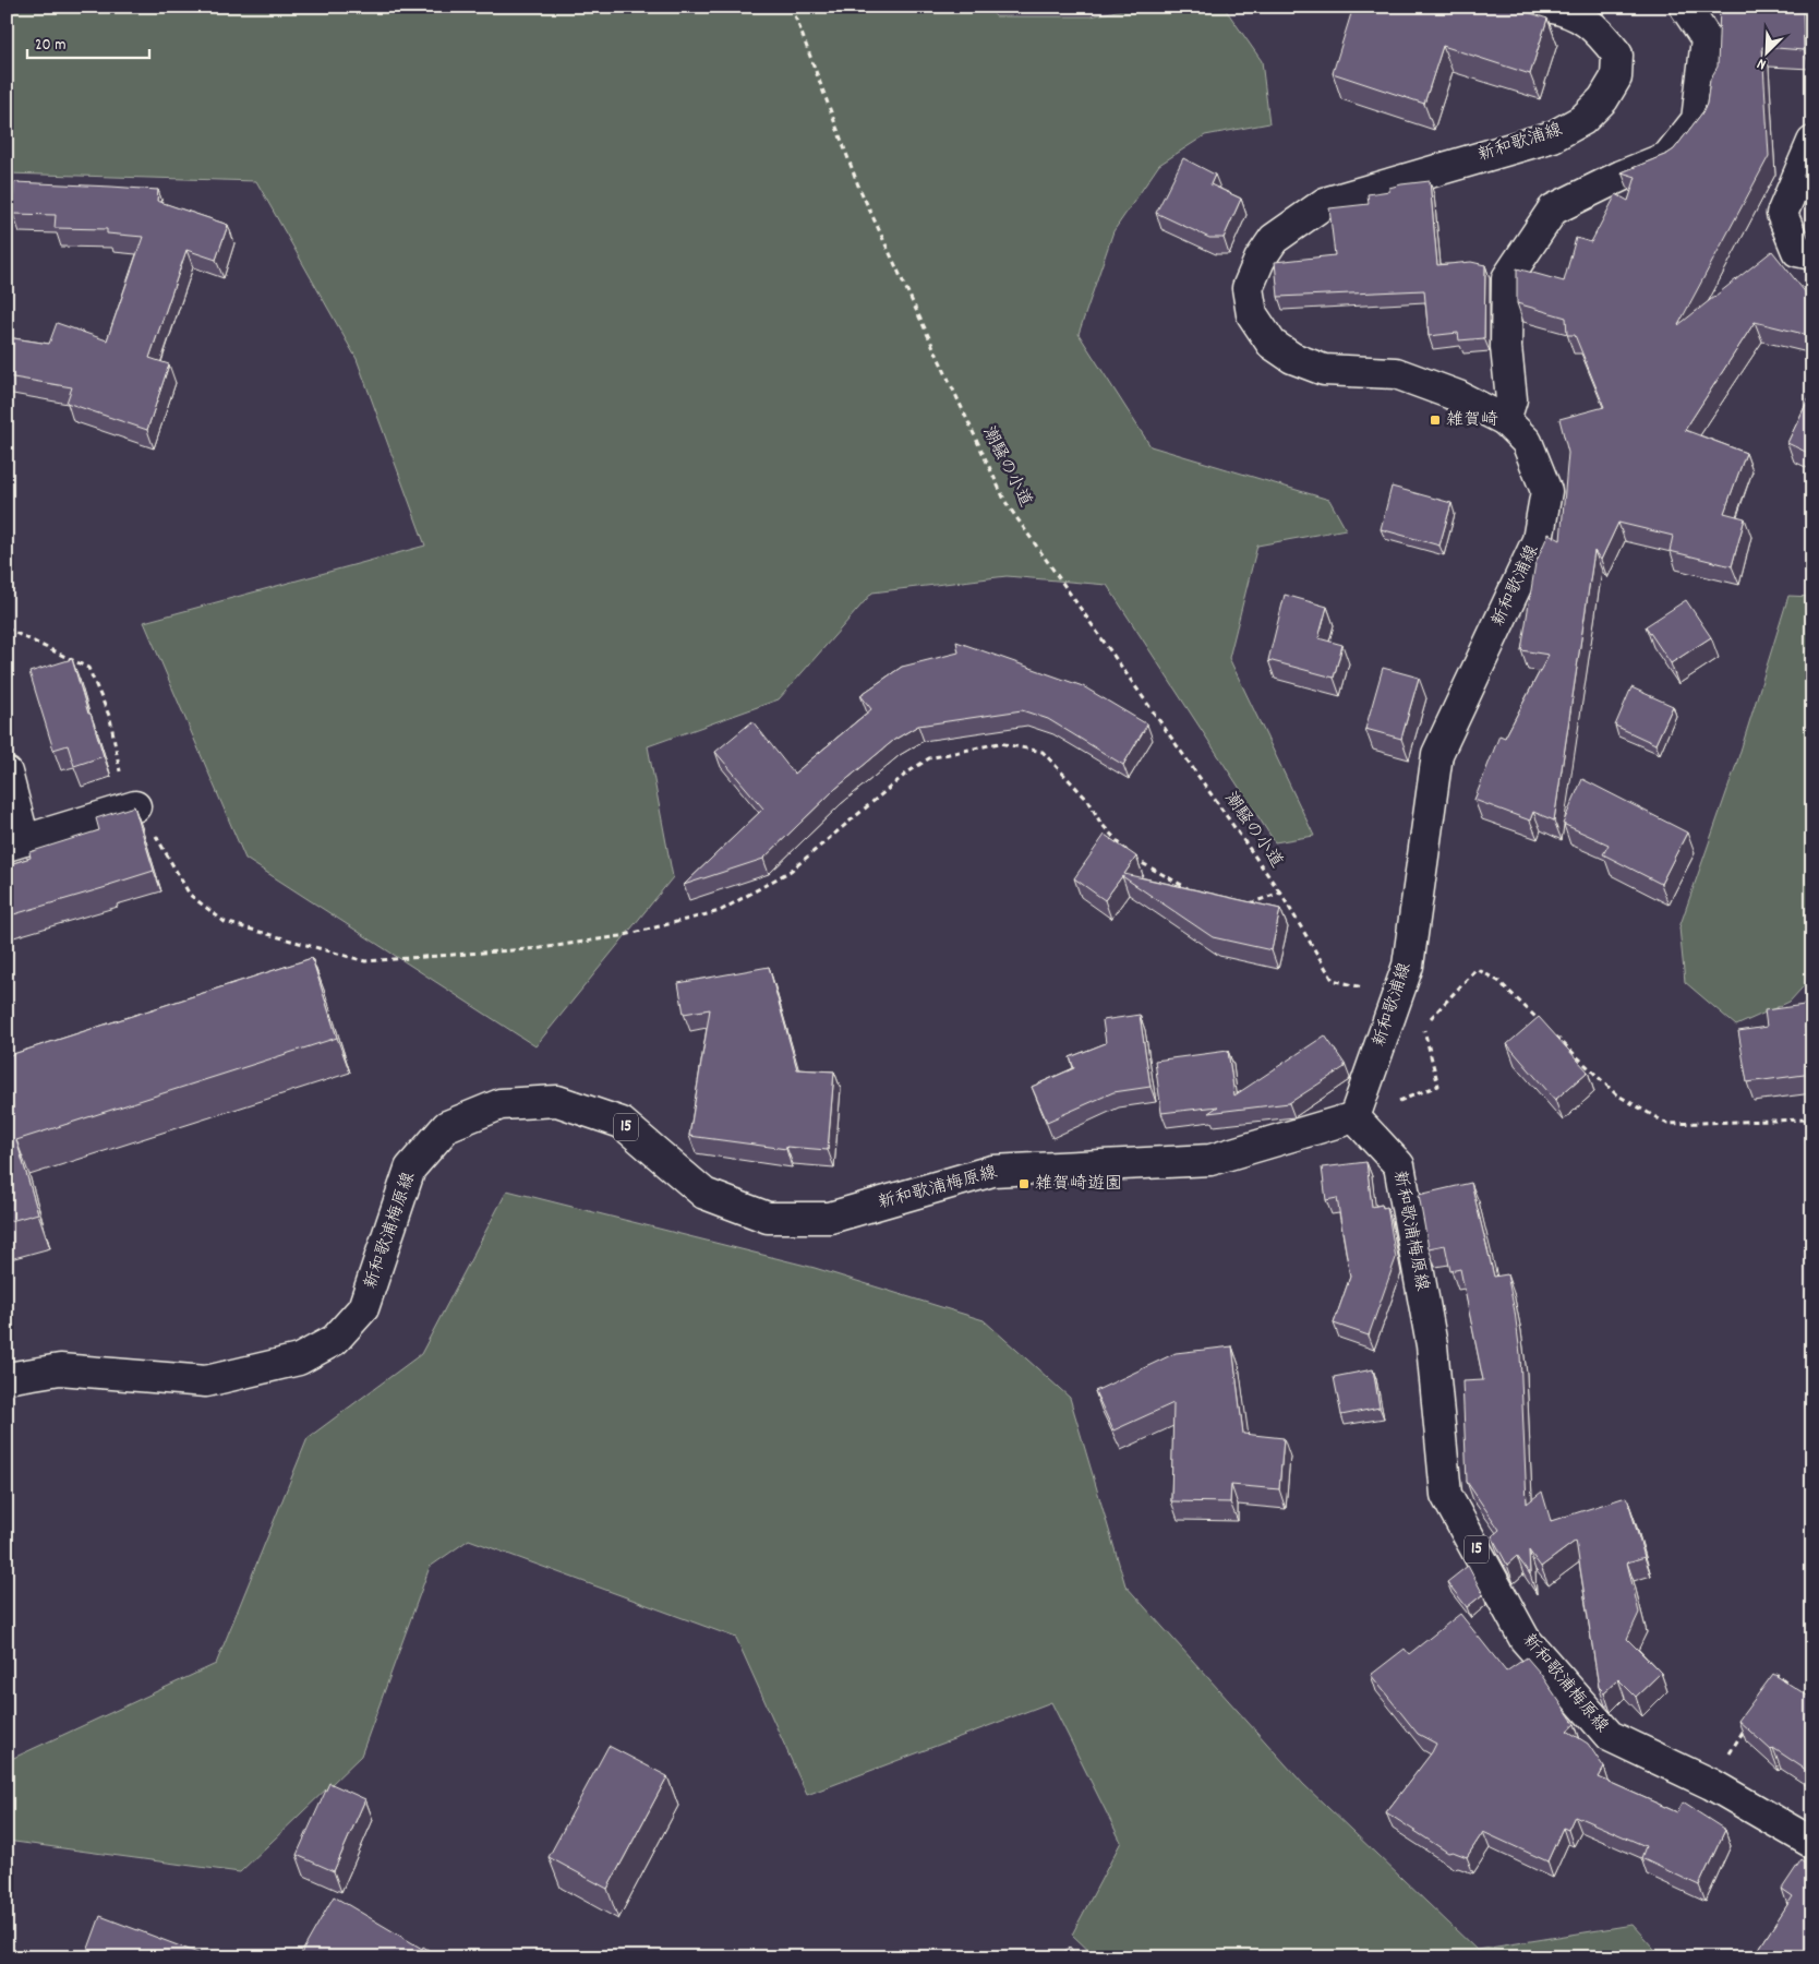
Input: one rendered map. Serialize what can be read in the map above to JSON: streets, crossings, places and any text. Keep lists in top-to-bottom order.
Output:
{
  "streets": {
    "main road": ["新和歌浦線", "15", "新和歌浦梅原線"],
    "path": ["潮騒の小道"]
  },
  "crossings": [
    ["新和歌浦線", "潮騒の小道"],
    ["新和歌浦線", "新和歌浦梅原線"]
  ],
  "places": {
    "transit": ["雑賀崎", "雑賀崎遊園"]
  },
  "scale_bar": "20 m",
  "north": "bottom left"
}
